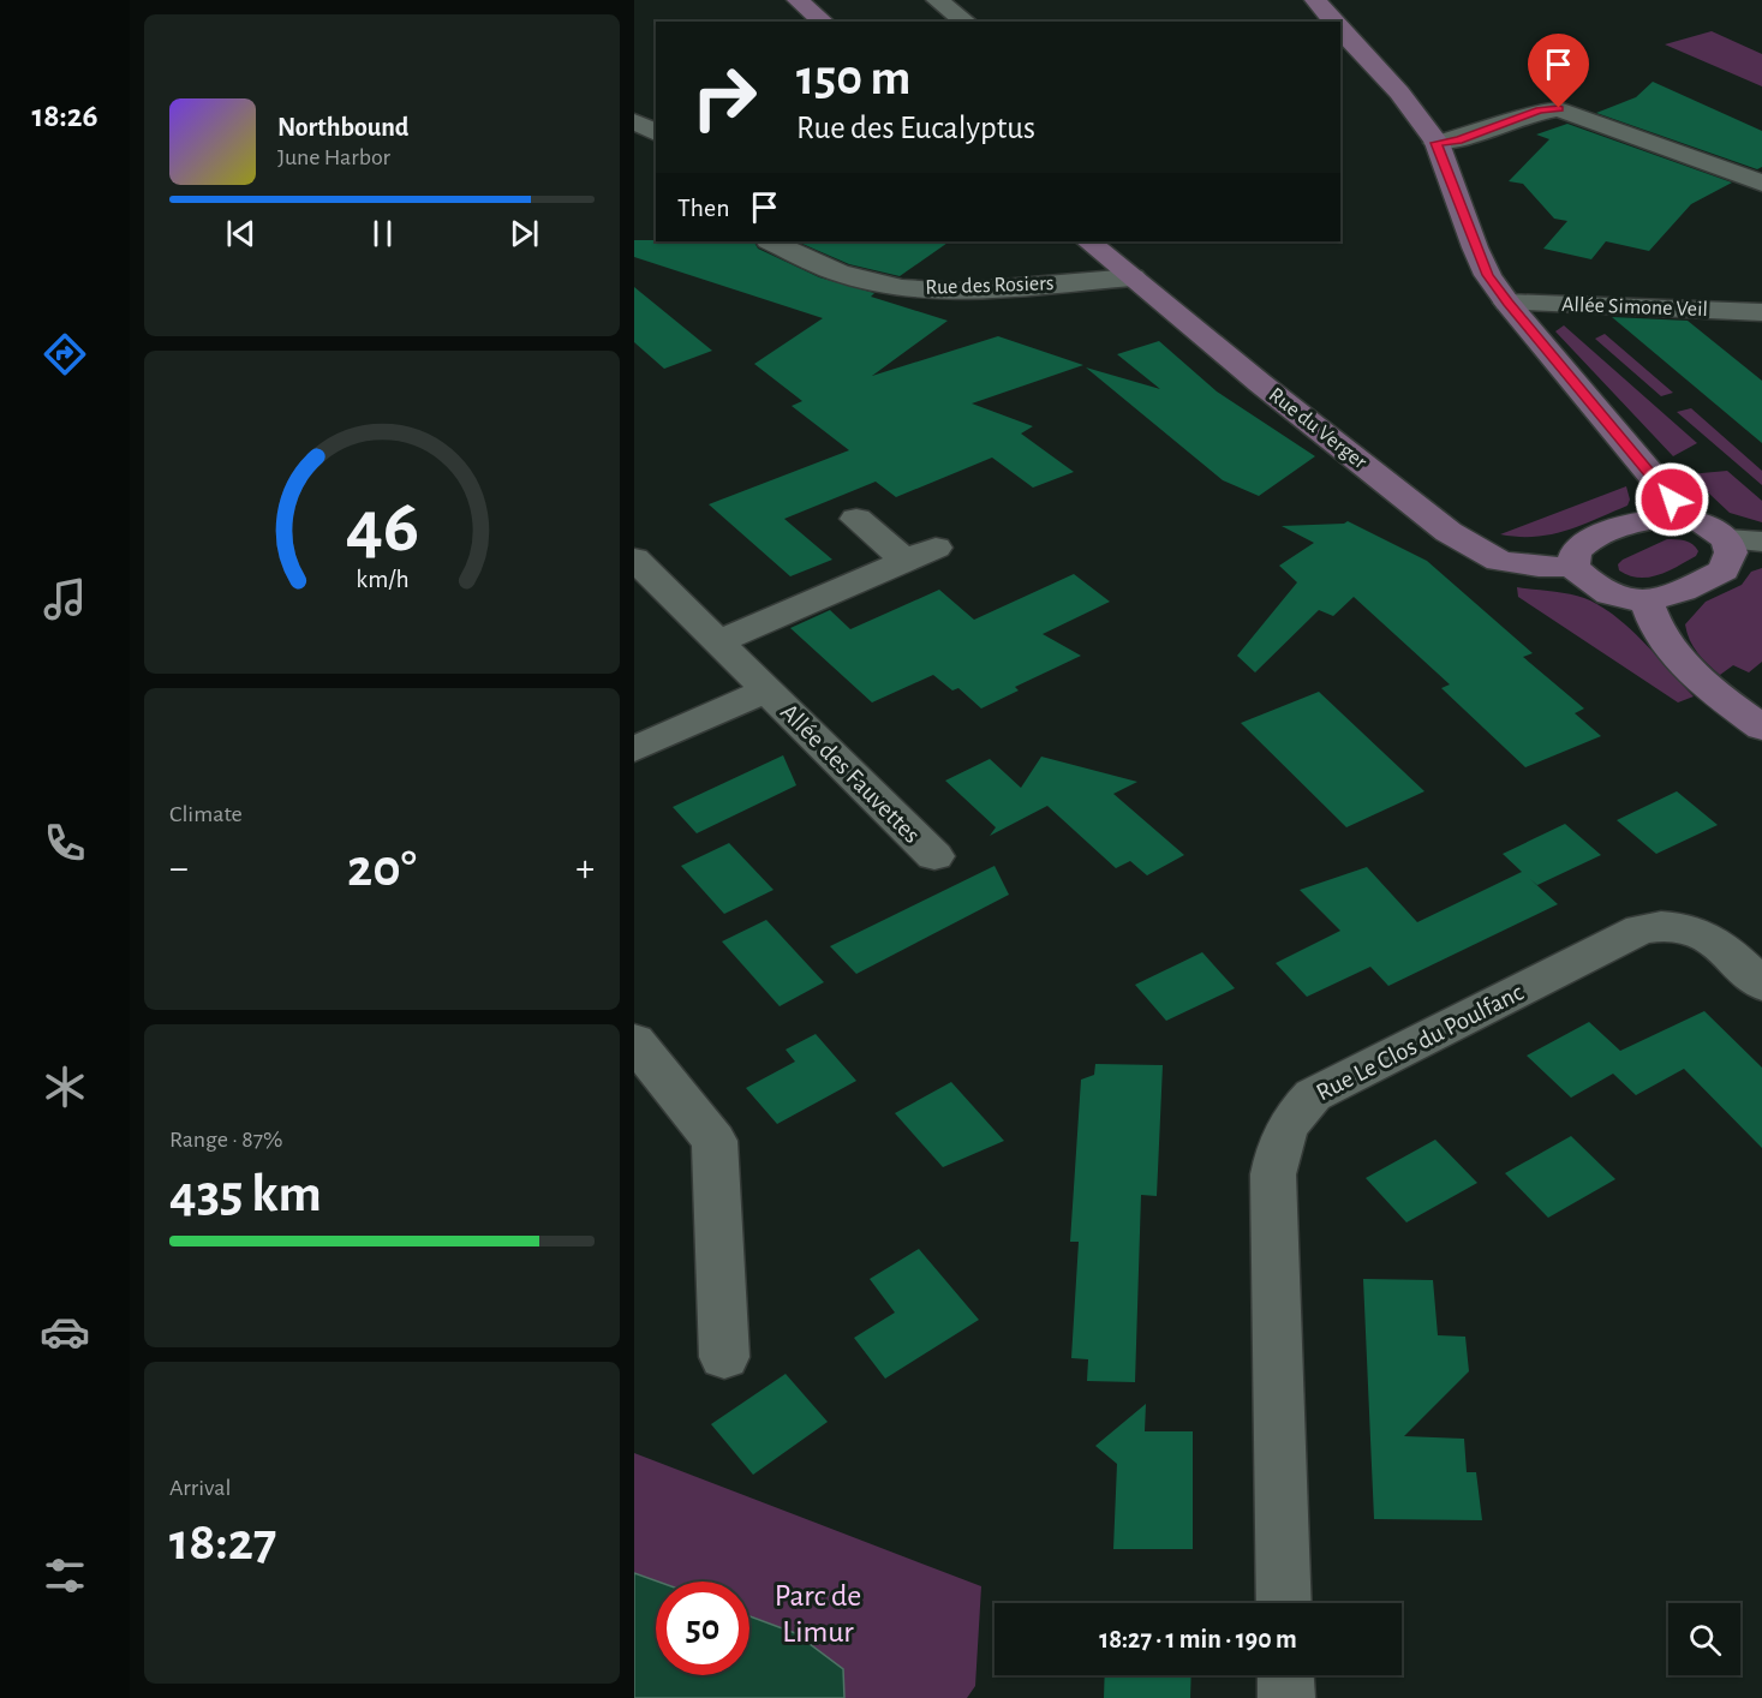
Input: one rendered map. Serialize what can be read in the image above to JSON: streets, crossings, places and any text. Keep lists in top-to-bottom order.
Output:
{
  "streets": {
    "main road": ["Rue du Verger"],
    "street": [
      "Rue des Rosiers",
      "Allée Simone Veil",
      "Allée des Fauvettes",
      "Rue Le Clos du Poulfanc"
    ]
  },
  "crossings": [
    ["Rue des Rosiers", "Rue du Verger"]
  ],
  "parks": ["Parc de Limur"],
  "page": {
    "tabs": "18:26",
    "turn": ["150 m", "Rue des Eucalyptus"],
    "song": ["Northbound", "June Harbor"],
    "then": "Then",
    "tile": [
      "Climate",
      ["Range · 87%", "435 km"],
      ["Arrival", "18:27"]
    ],
    "heat": ["−", "20°", "+"],
    "limit": "50",
    "trip": "18:27 · 1 min · 190 m",
    "gauge": ["46", "km/h"]
  }
}
